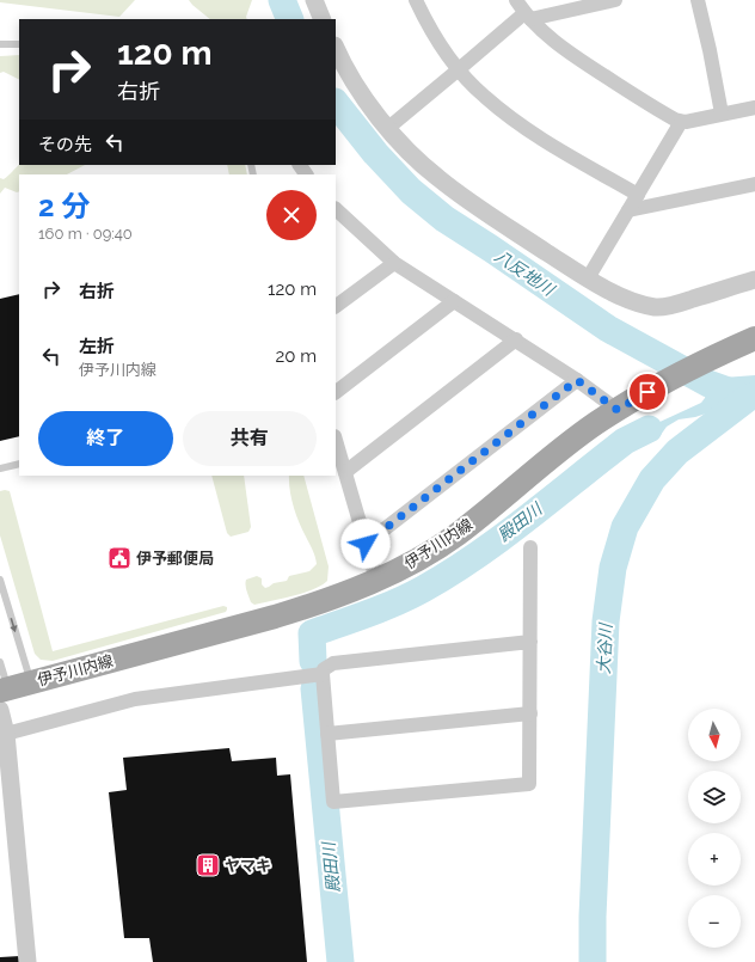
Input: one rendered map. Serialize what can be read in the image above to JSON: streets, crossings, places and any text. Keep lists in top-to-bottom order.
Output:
{
  "streets": {
    "main road": ["伊予川内線"]
  },
  "water": ["八反地川", "殿田川", "大谷川"],
  "places": {
    "public building": ["伊予郵便局"],
    "building": ["ヤマキ"]
  },
  "north": "bottom",
  "page": {
    "turn": ["120 m", "右折"],
    "then": "その先",
    "heading": ["2 分", "160 m · 09:40"],
    "list": [
      {
        "name": "右折",
        "value": "120 m"
      },
      {
        "name": "左折",
        "note": "伊予川内線",
        "value": "20 m"
      }
    ],
    "buttons": ["終了", "共有"],
    "map_buttons": ["+", "−"]
  }
}
